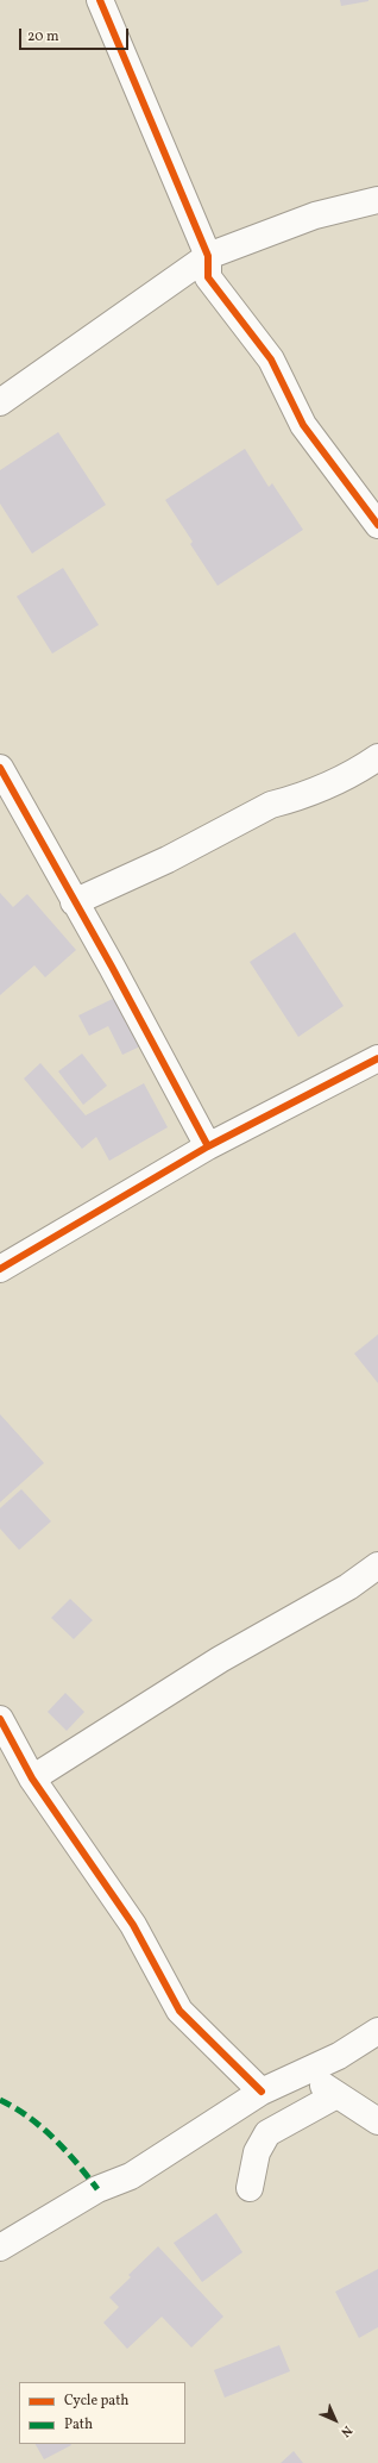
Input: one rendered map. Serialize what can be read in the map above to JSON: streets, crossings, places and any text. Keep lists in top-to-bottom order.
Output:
{
  "legend": ["Cycle path", "Path"],
  "scale_bar": "20 m",
  "north": "bottom right"
}
